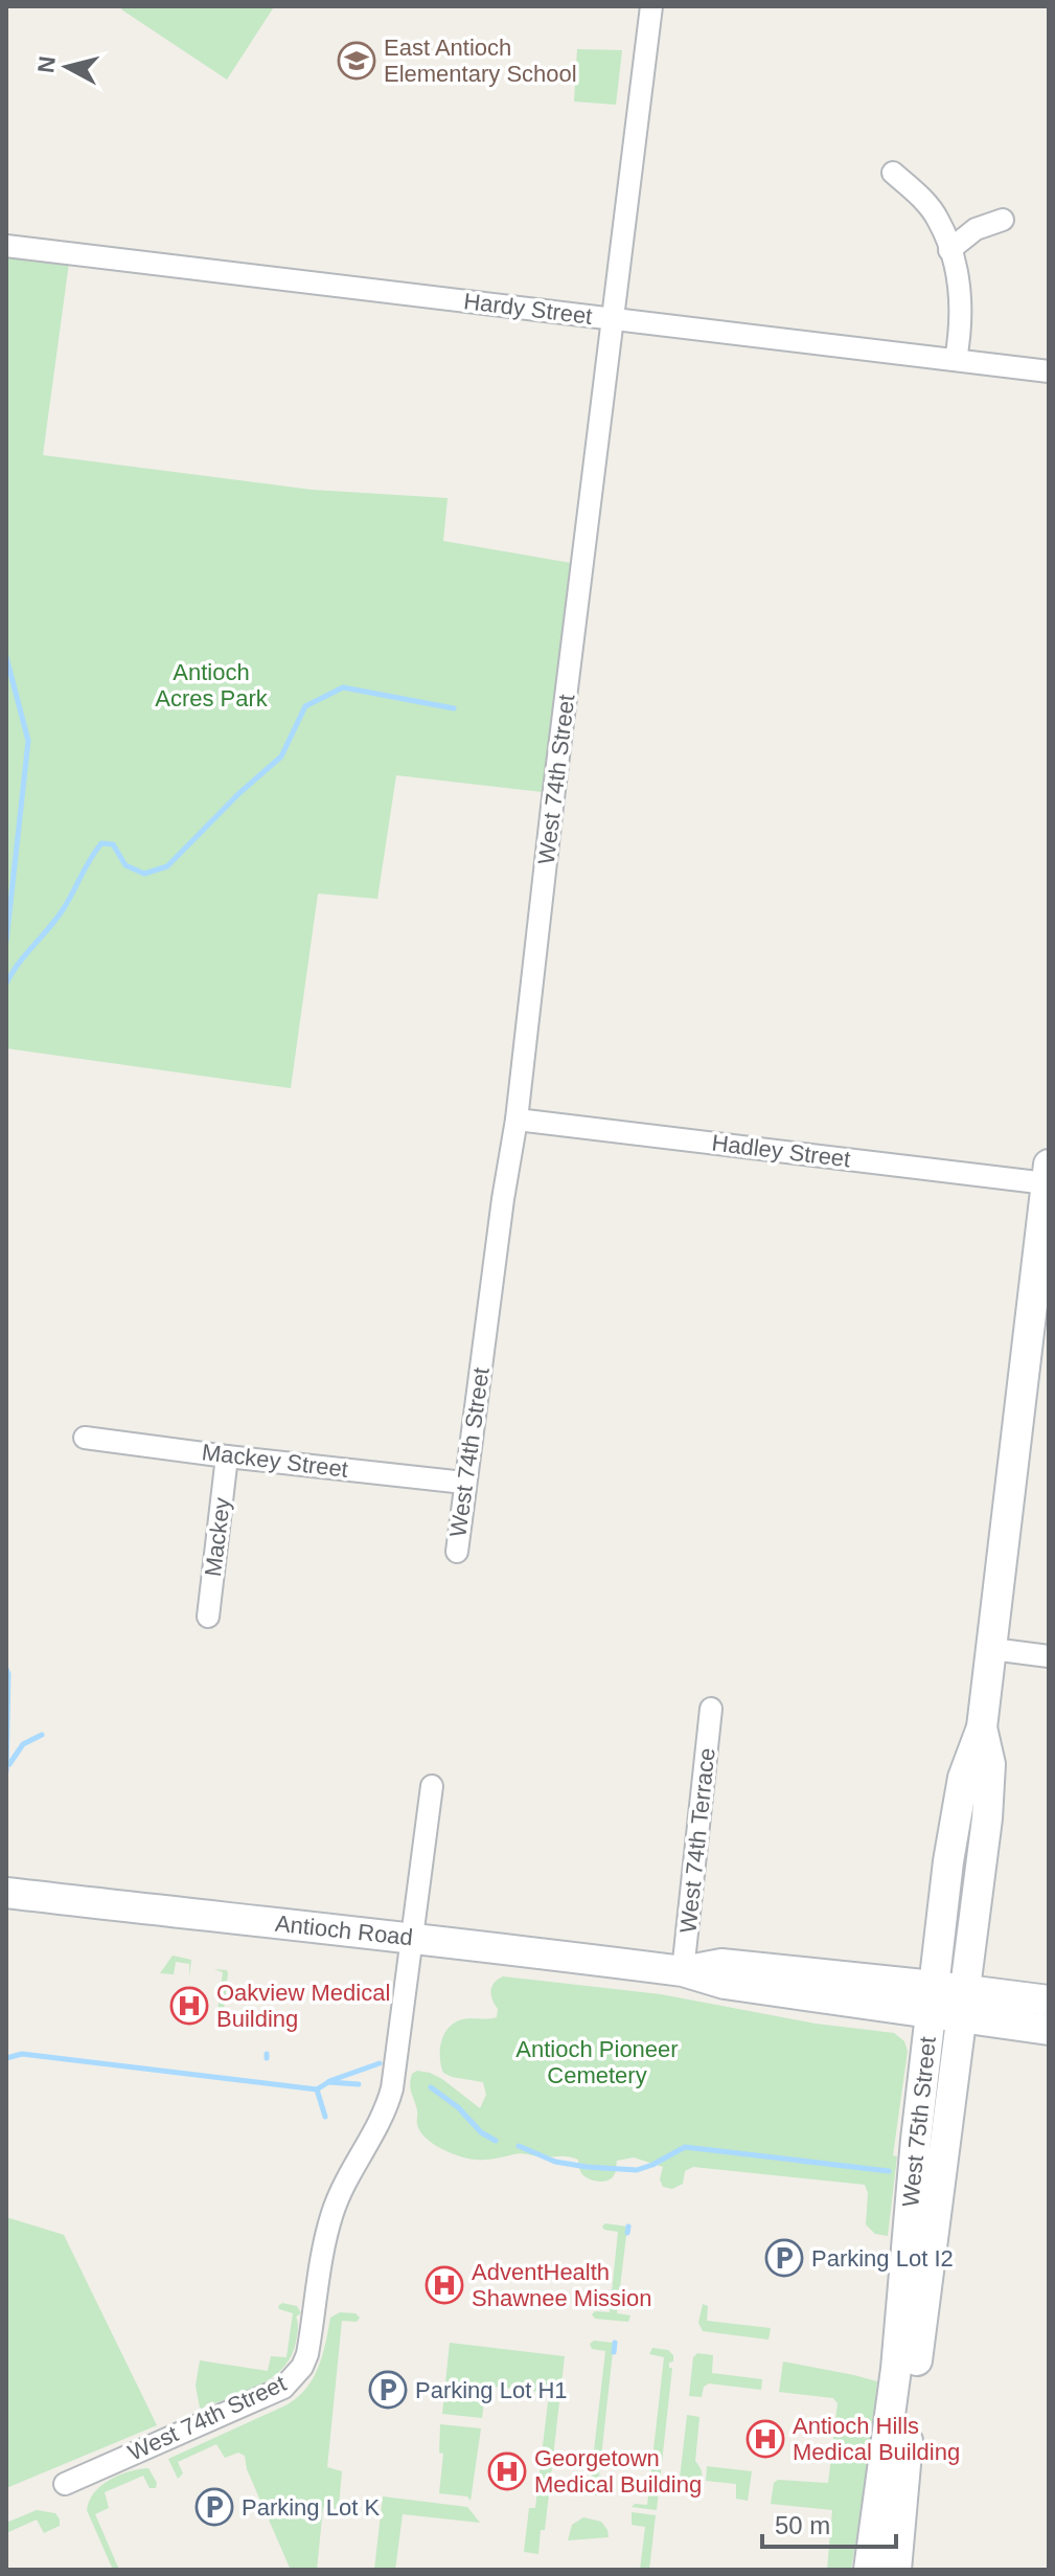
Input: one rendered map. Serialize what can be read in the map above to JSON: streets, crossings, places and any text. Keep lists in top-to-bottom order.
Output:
{
  "streets": {
    "main road": ["Antioch Road", "West 75th Street"],
    "street": [
      "Hardy Street",
      "West 74th Street",
      "Hadley Street",
      "Mackey Street",
      "Mackey",
      "West 74th Terrace"
    ]
  },
  "crossings": [
    ["Hardy Street", "West 74th Street"],
    ["West 74th Street", "Hadley Street"],
    ["West 74th Street", "Mackey Street"],
    ["West 74th Street", "Antioch Road"],
    ["Hadley Street", "West 75th Street"],
    ["Mackey Street", "Mackey"],
    ["West 74th Terrace", "Antioch Road"],
    ["Antioch Road", "West 75th Street"]
  ],
  "parks": ["Antioch Acres Park", "Antioch Pioneer Cemetery"],
  "places": {
    "school or university": ["East Antioch Elementary School"],
    "hospital": [
      "Oakview Medical Building",
      "AdventHealth Shawnee Mission",
      "Antioch Hills Medical Building",
      "Georgetown Medical Building"
    ],
    "parking": ["Parking Lot I2", "Parking Lot H1", "Parking Lot K"]
  },
  "scale_bar": "50 m",
  "north": "left"
}
